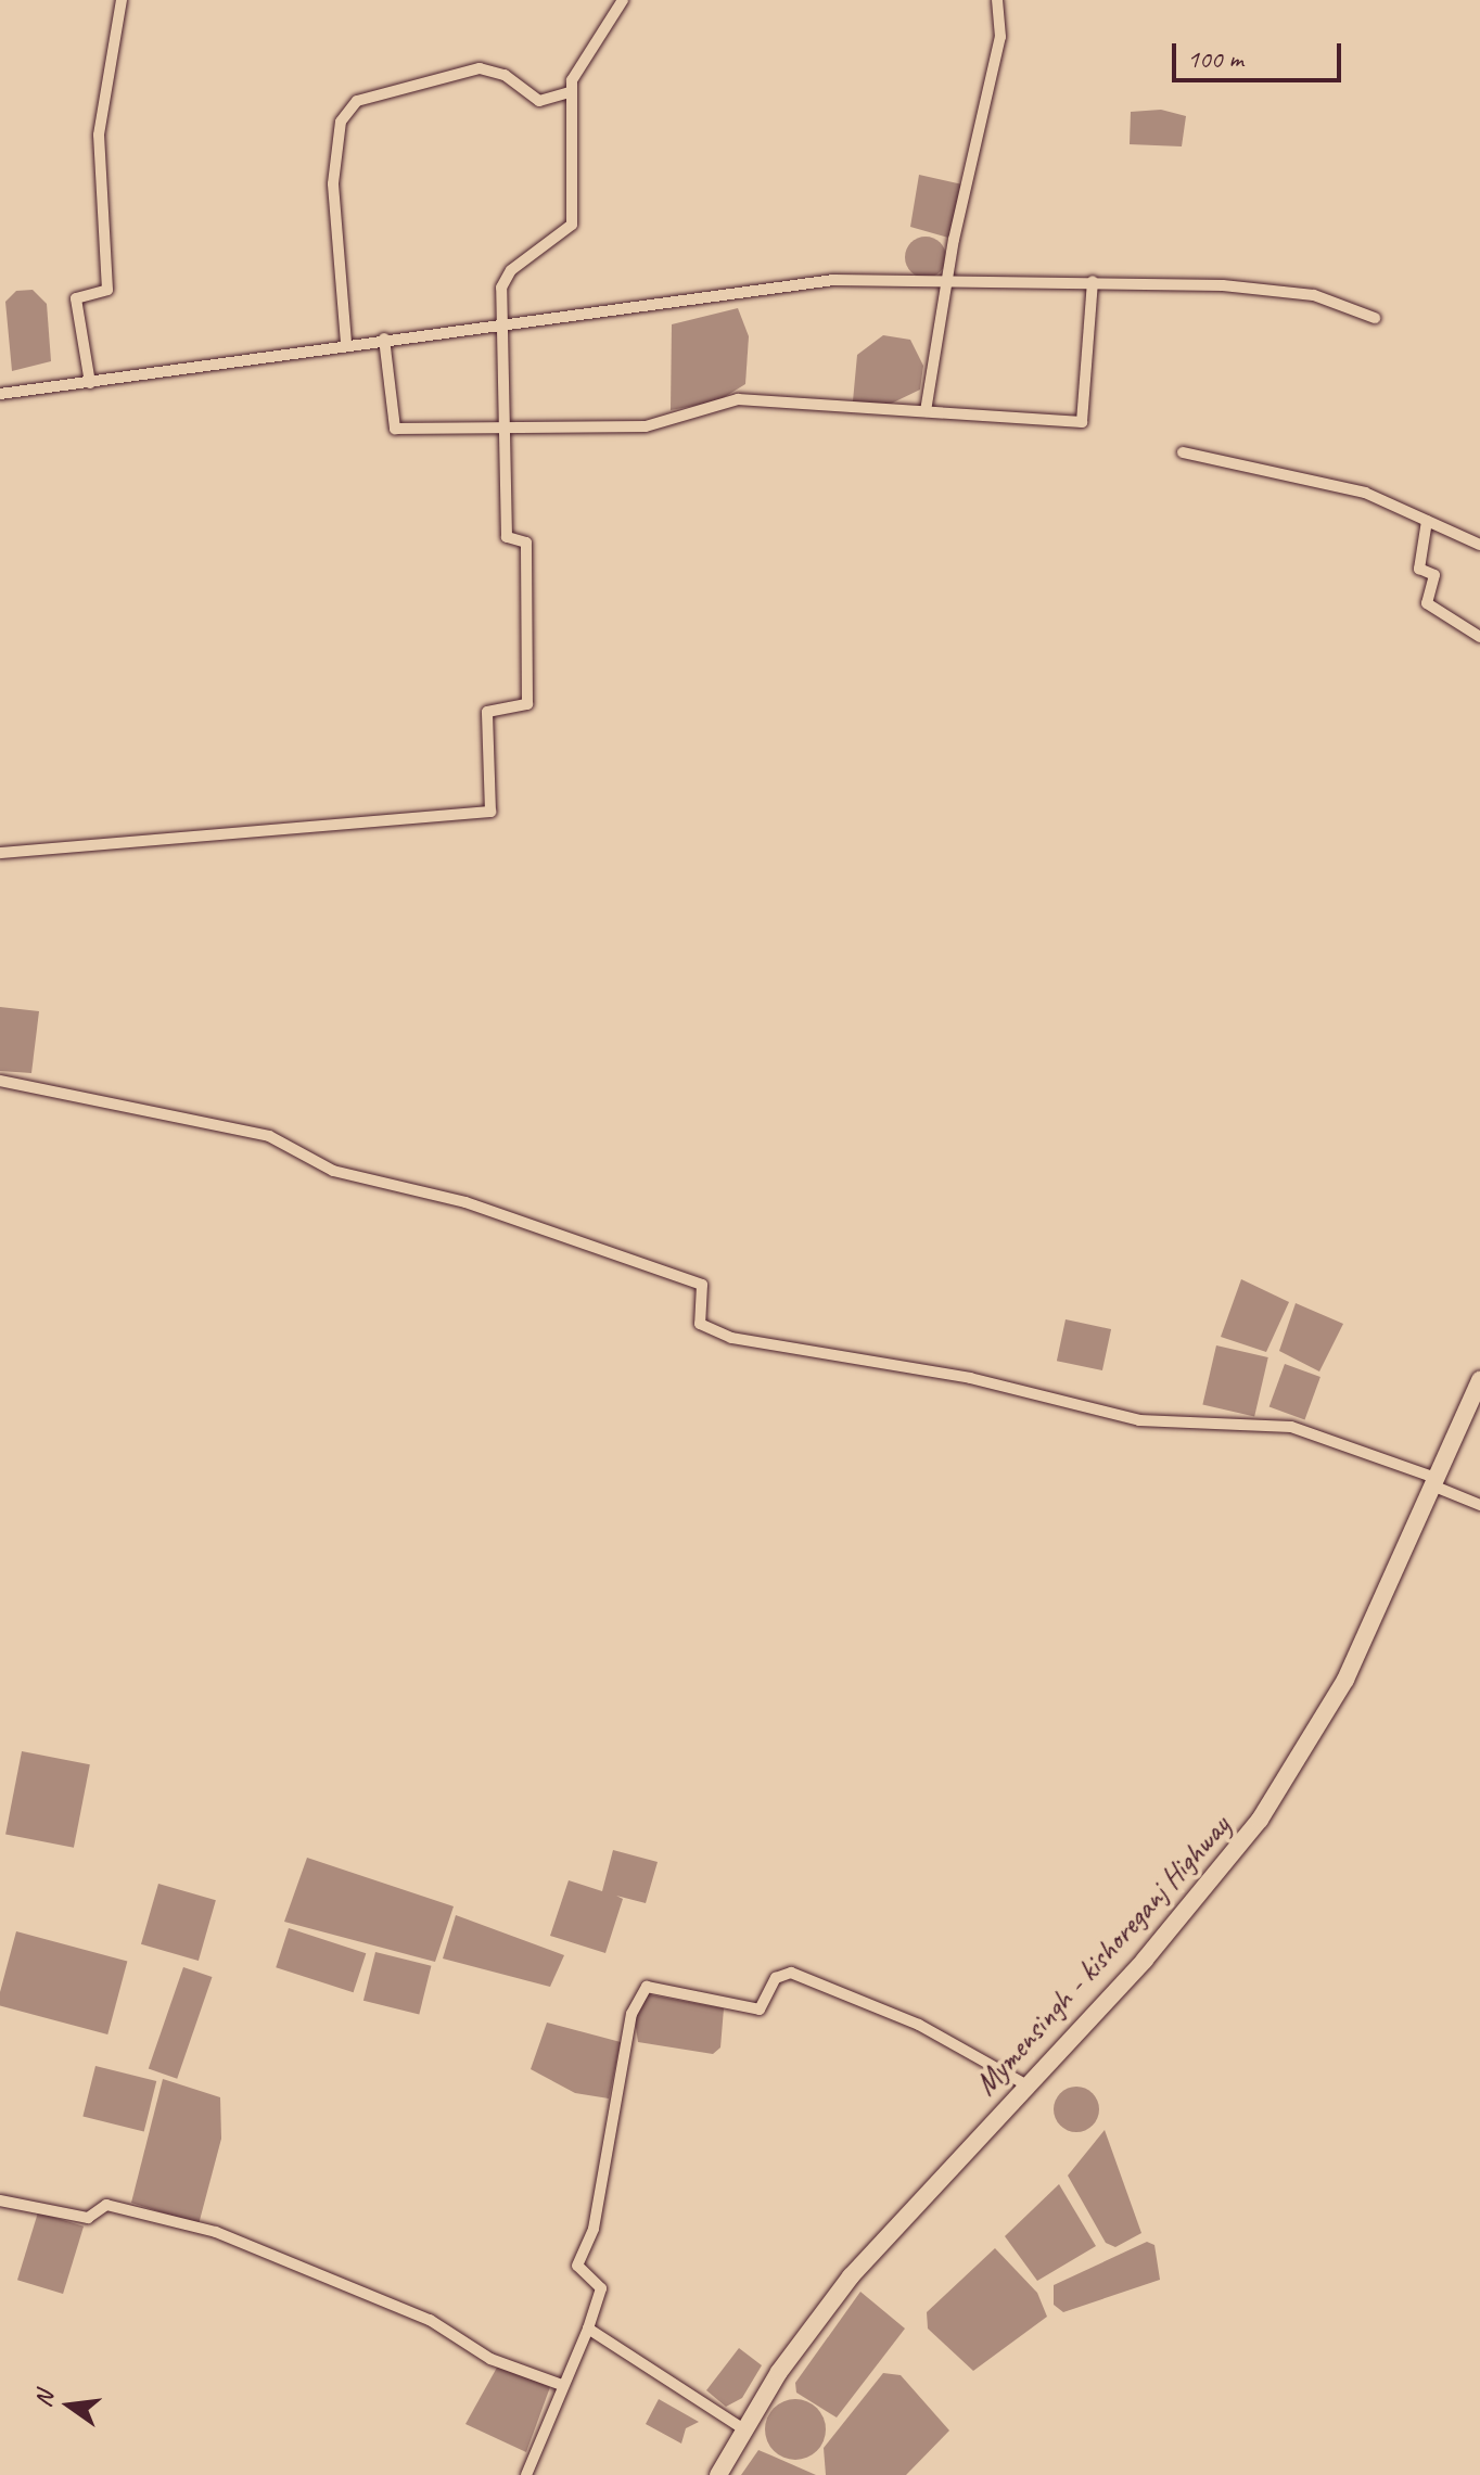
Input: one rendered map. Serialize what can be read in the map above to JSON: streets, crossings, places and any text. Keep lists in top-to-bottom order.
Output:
{
  "streets": {
    "main road": ["Mymensingh - kishoreganj Highway"]
  },
  "scale_bar": "100 m",
  "north": "left"
}
